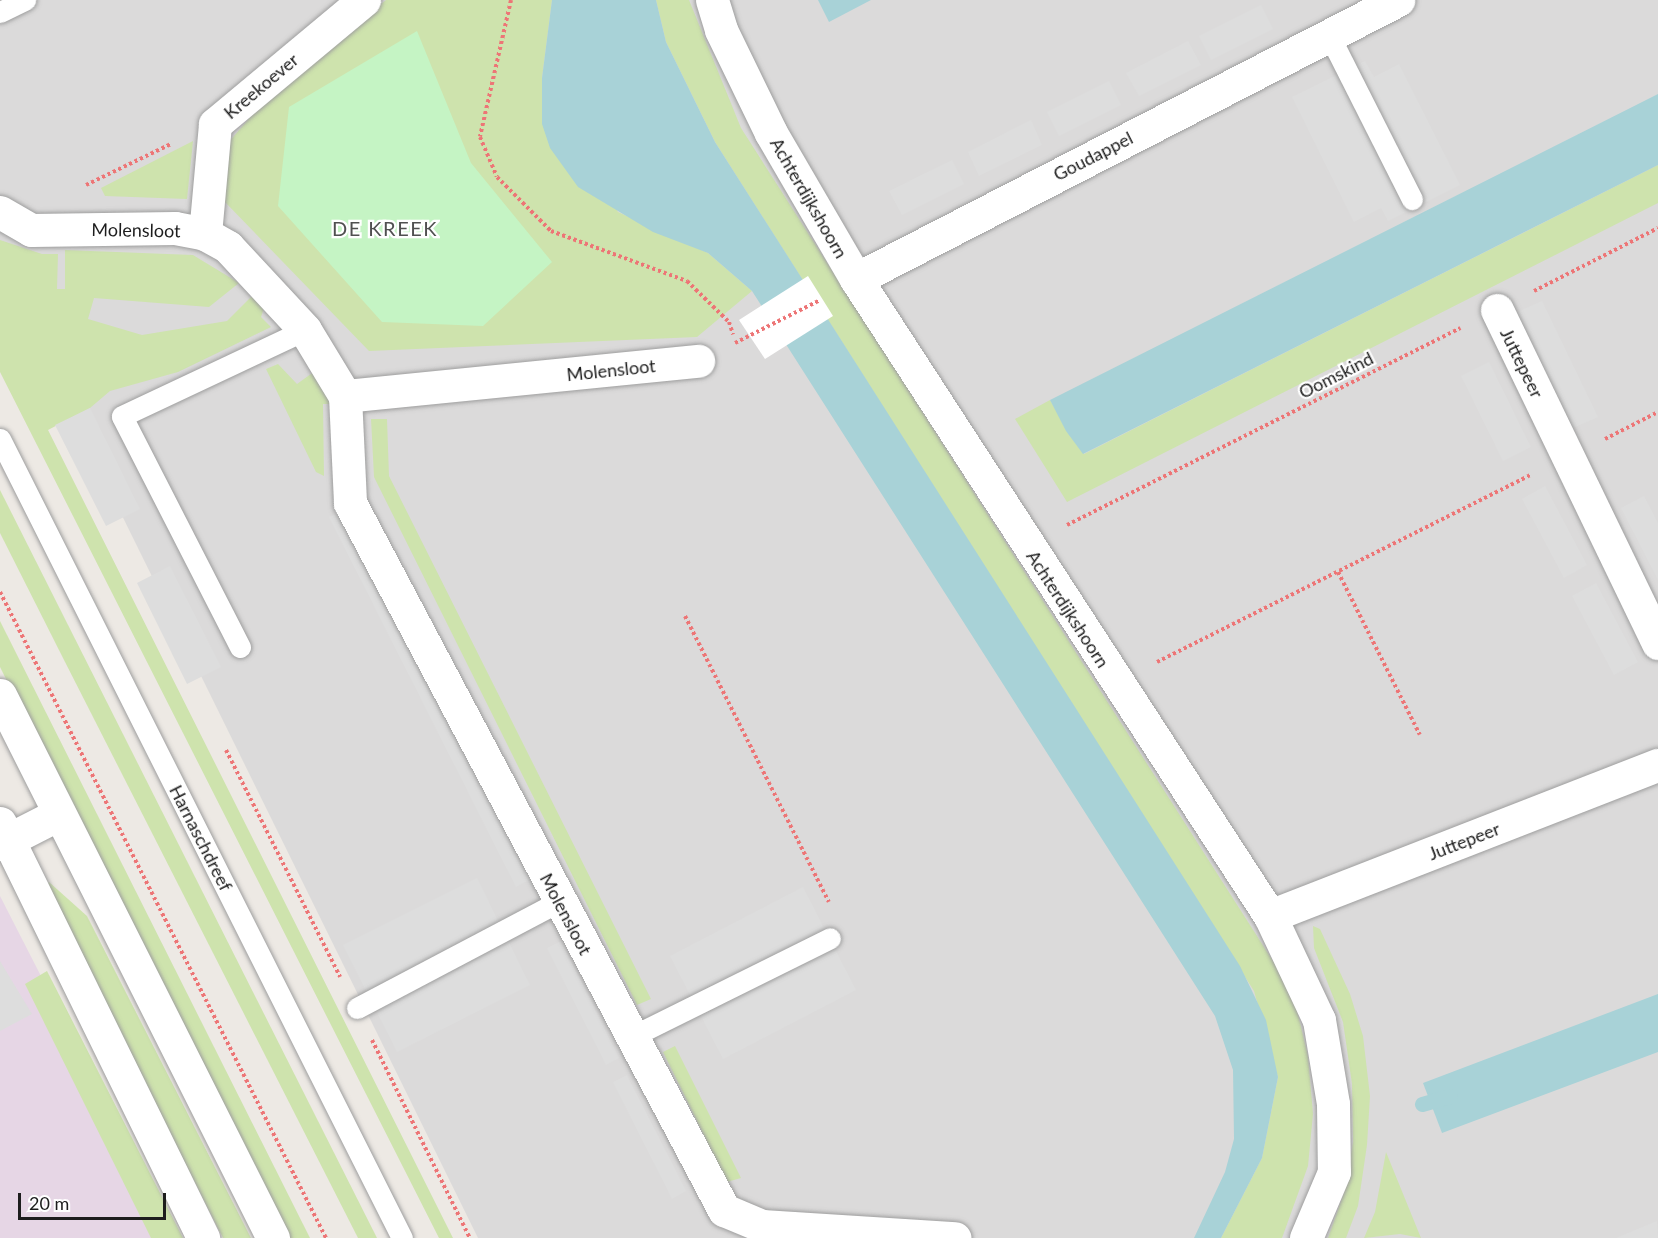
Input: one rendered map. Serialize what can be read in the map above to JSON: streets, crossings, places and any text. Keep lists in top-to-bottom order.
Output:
{
  "streets": {
    "street": [
      "Kreekoever",
      "Goudappel",
      "Achterdijkshoorn",
      "Molensloot",
      "Juttepeer"
    ],
    "lane": ["Harnaschdreef"],
    "path": ["Oomskind"]
  },
  "crossings": [
    ["Kreekoever", "Molensloot"],
    ["Goudappel", "Achterdijkshoorn"],
    ["Achterdijkshoorn", "Juttepeer"],
    ["Achterdijkshoorn", "Oomskind"],
    ["Juttepeer", "Oomskind"]
  ],
  "districts": ["DE KREEK"],
  "scale_bar": "20 m"
}
